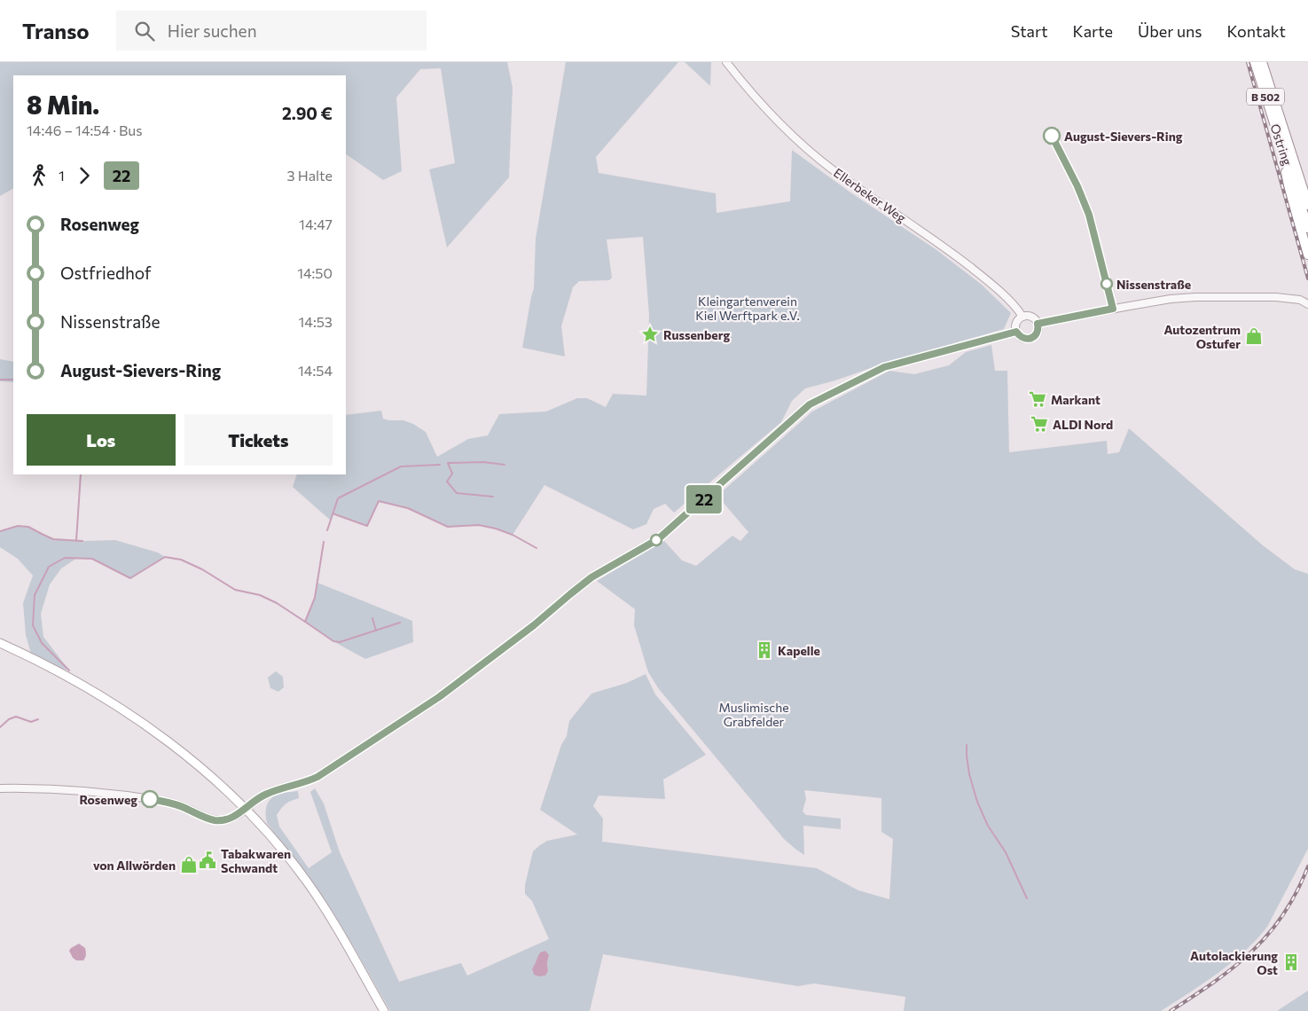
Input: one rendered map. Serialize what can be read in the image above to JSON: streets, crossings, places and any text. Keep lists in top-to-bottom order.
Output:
{
  "streets": {
    "highway": ["B 502", "Ostring"],
    "street": ["Ellerbeker Weg"]
  },
  "parks": ["Kleingartenverein Kiel Werftpark e.V.", "Muslimische Grabfelder"],
  "places": {
    "other": ["August-Sievers-Ring", "Nissenstraße", "Rosenweg"],
    "place": ["Russenberg"],
    "shop": ["Autozentrum Ostufer", "von Allwörden"],
    "supermarket": ["Markant", "ALDI Nord"],
    "building": ["Kapelle", "Autolackierung Ost"],
    "public building": ["Tabakwaren Schwandt"]
  },
  "lines": ["bus line 22"],
  "page": {
    "header": "Transo",
    "search": "Hier suchen",
    "nav": [
      "Start",
      "Karte",
      "Über uns",
      "Kontakt"
    ],
    "on_map": "22",
    "heading": ["8 Min.", "14:46 – 14:54 · Bus", "2.90 €"],
    "legs": ["1", "22", "3 Halte"],
    "list": [
      {
        "name": "Rosenweg",
        "value": "14:47"
      },
      {
        "name": "Ostfriedhof",
        "value": "14:50"
      },
      {
        "name": "Nissenstraße",
        "value": "14:53"
      },
      {
        "name": "August-Sievers-Ring",
        "value": "14:54"
      }
    ],
    "buttons": ["Los", "Tickets"]
  }
}
